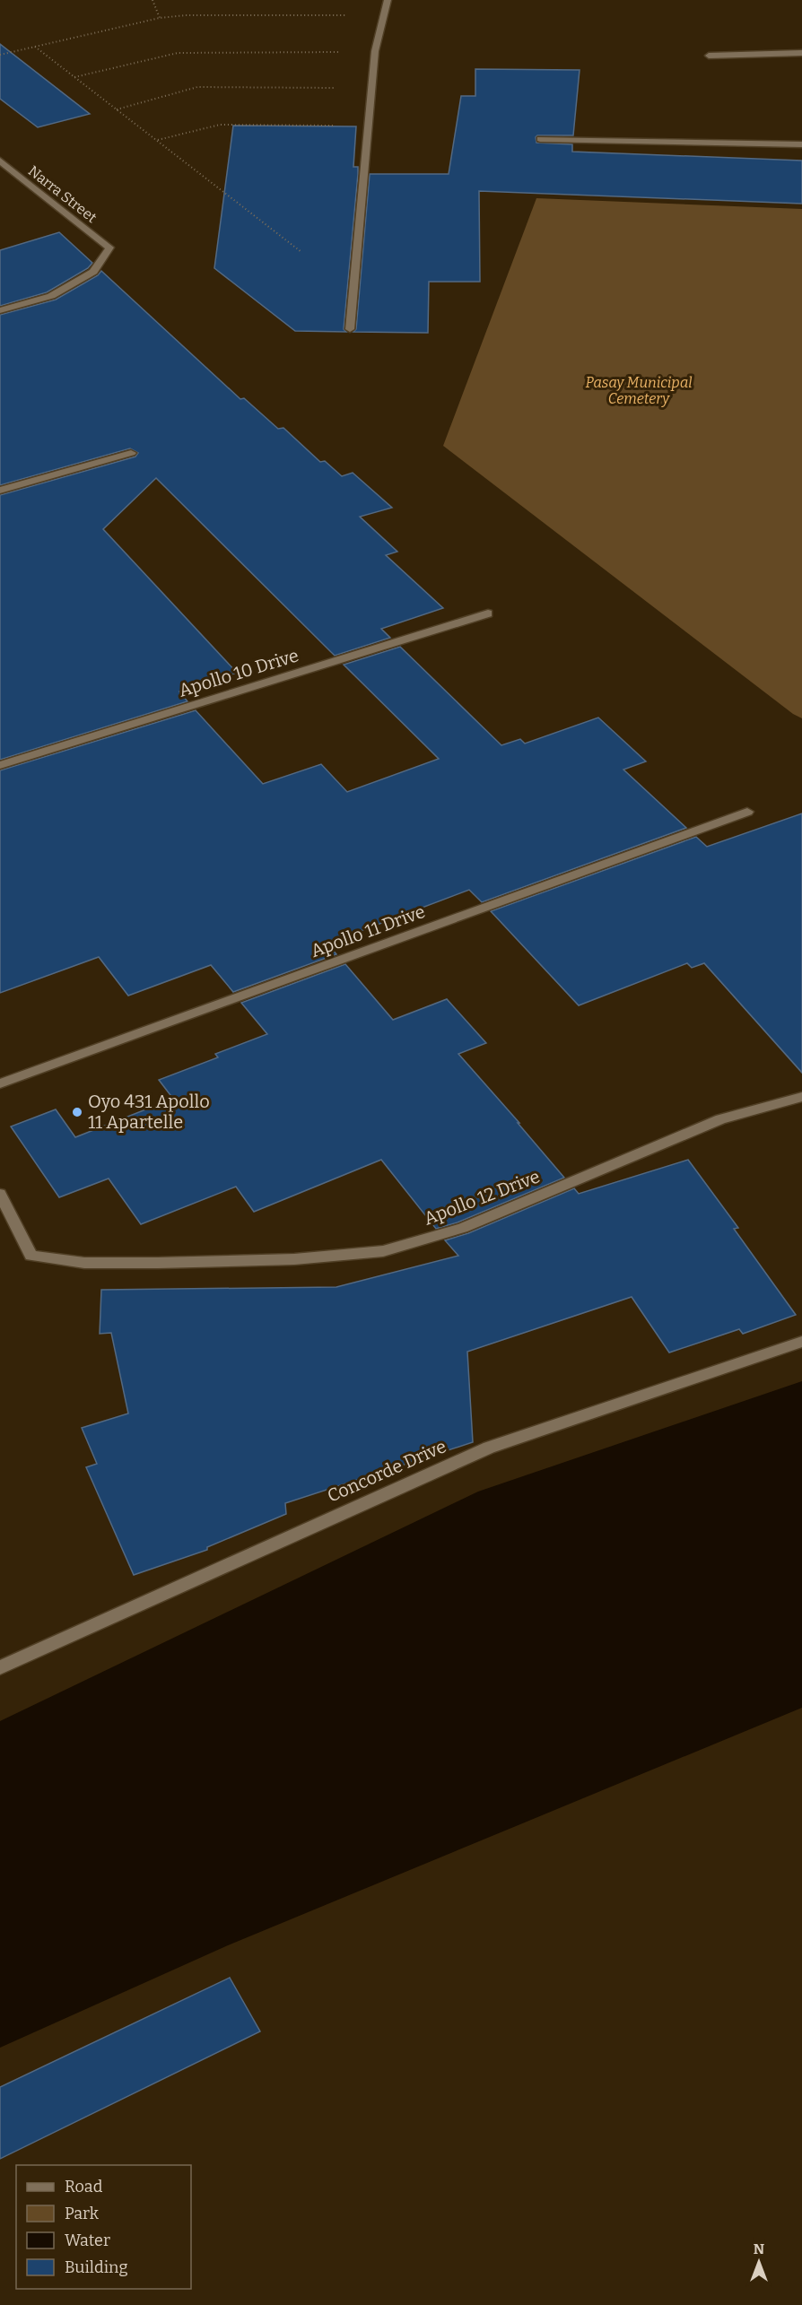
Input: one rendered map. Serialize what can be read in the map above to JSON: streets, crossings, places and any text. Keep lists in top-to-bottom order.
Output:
{
  "streets": {
    "street": [
      "Narra Street",
      "Apollo 10 Drive",
      "Apollo 11 Drive",
      "Apollo 12 Drive",
      "Concorde Drive"
    ]
  },
  "parks": ["Pasay Municipal Cemetery"],
  "places": ["Oyo 431 Apollo 11 Apartelle"],
  "legend": [
    "Road",
    "Park",
    "Water",
    "Building"
  ],
  "north": "top"
}
